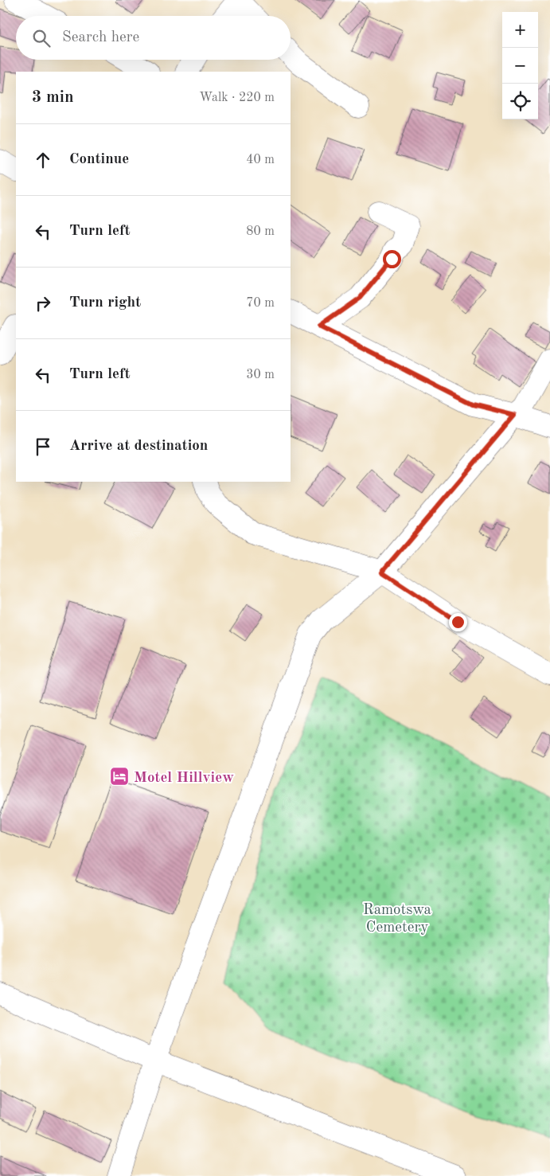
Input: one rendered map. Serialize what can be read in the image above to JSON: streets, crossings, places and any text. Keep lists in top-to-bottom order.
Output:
{
  "parks": ["Ramotswa Cemetery"],
  "places": {
    "hotel": ["Motel Hillview"]
  },
  "page": {
    "map_buttons": ["+", "−"],
    "search": "Search here",
    "heading": ["3 min", "Walk · 220 m"],
    "list": [
      ["Continue", "40 m"],
      ["Turn left", "80 m"],
      ["Turn right", "70 m"],
      ["Turn left", "30 m"],
      "Arrive at destination"
    ]
  }
}
